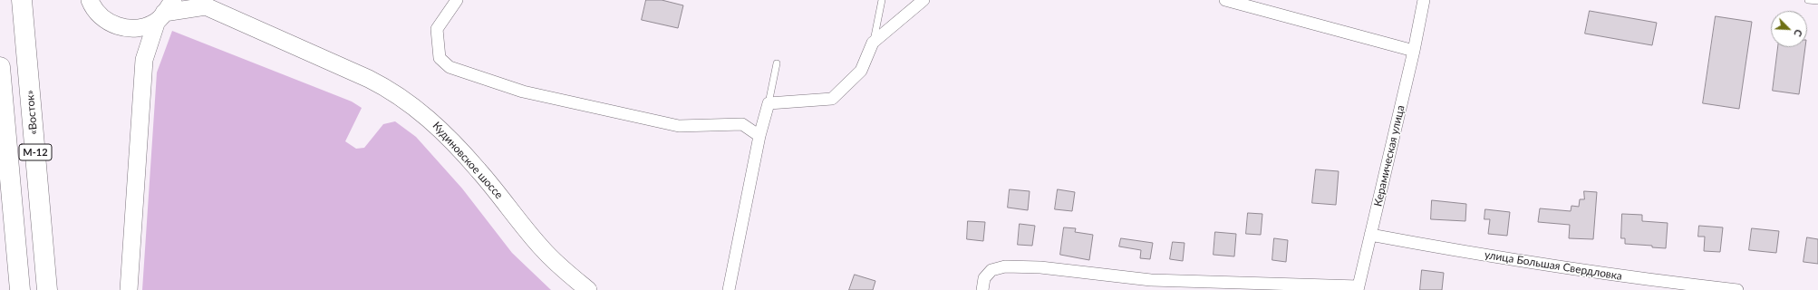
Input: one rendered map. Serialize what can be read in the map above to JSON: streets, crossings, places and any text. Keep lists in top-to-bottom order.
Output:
{
  "streets": {
    "highway": ["«Восток»", "М-12"],
    "main road": ["Кудиновское шоссе"],
    "street": ["Керамическая улица", "улица Большая Свердловка"]
  },
  "crossings": [
    ["Керамическая улица", "улица Большая Свердловка"]
  ],
  "north": "bottom right"
}
